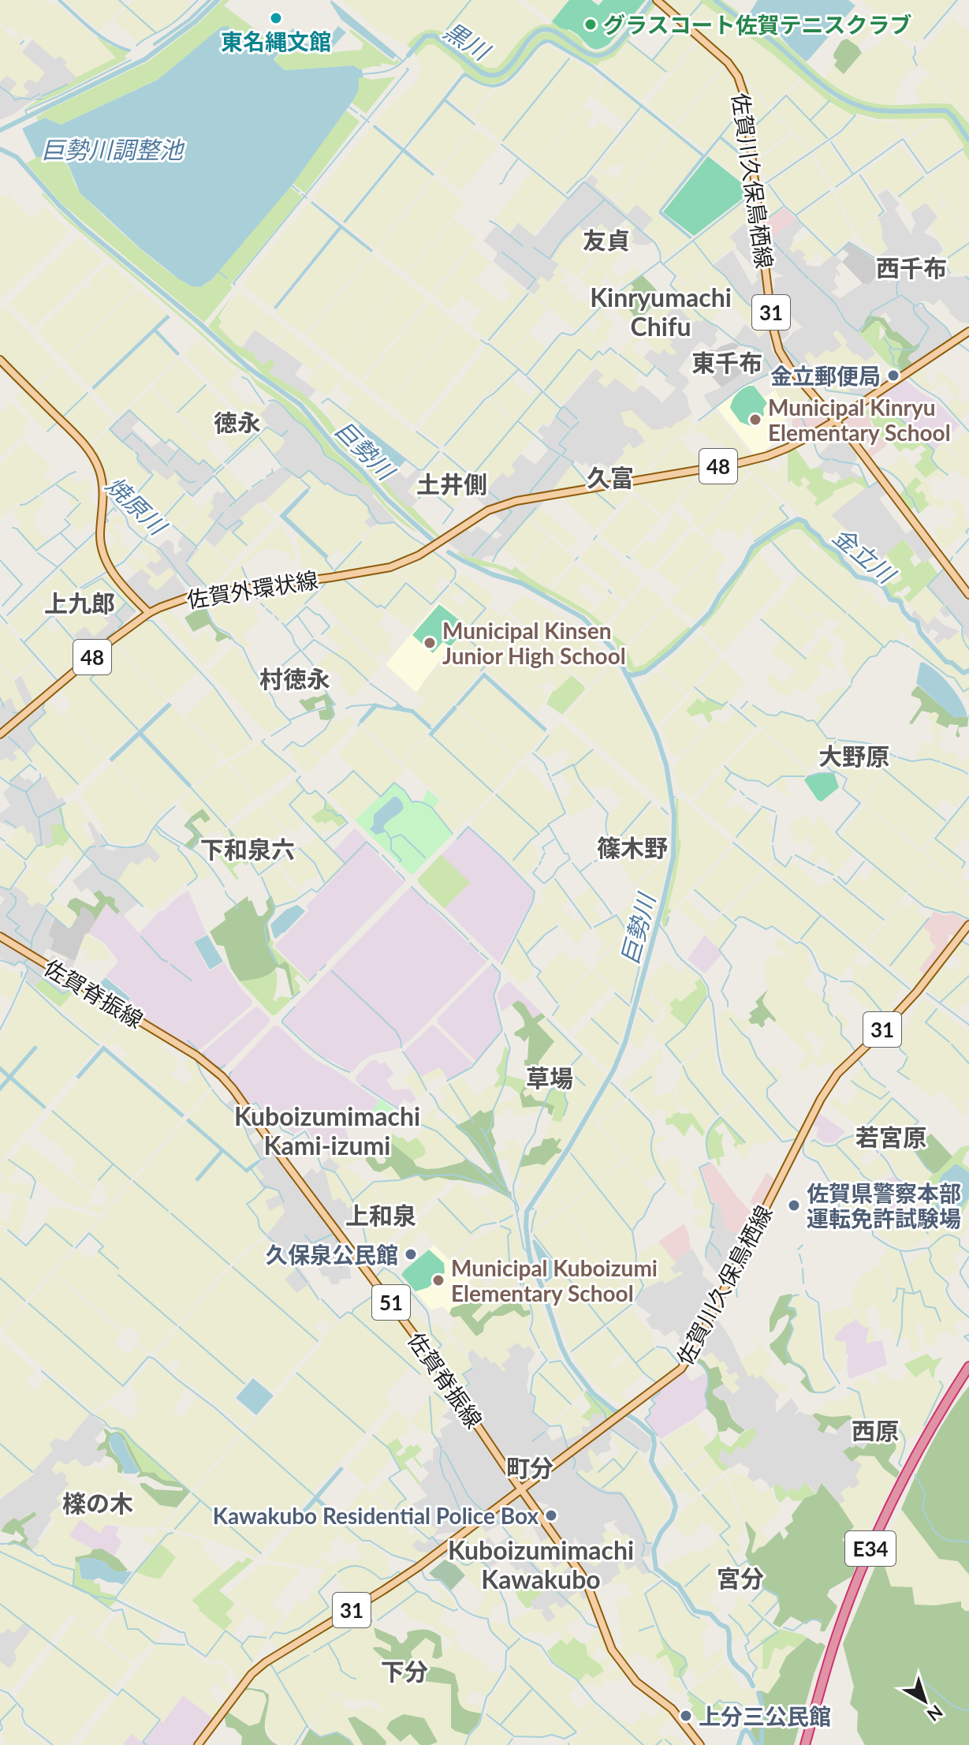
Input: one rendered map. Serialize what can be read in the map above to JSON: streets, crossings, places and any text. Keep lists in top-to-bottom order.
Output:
{
  "streets": {
    "highway": ["E34"],
    "main road": [
      "佐賀川久保鳥栖線",
      "31",
      "48",
      "佐賀外環状線",
      "佐賀脊振線",
      "51"
    ]
  },
  "crossings": [
    ["佐賀川久保鳥栖線", "31"],
    ["佐賀川久保鳥栖線", "48"],
    ["佐賀川久保鳥栖線", "佐賀外環状線"],
    ["佐賀川久保鳥栖線", "佐賀脊振線"],
    ["31", "佐賀脊振線"],
    ["48", "佐賀外環状線"]
  ],
  "districts": [
    "友貞",
    "西千布",
    "Kinryumachi Chifu",
    "東千布",
    "徳永",
    "久富",
    "土井側",
    "上九郎",
    "村徳永",
    "大野原",
    "篠木野",
    "下和泉六",
    "草場",
    "Kuboizumimachi Kami-izumi",
    "若宮原",
    "上和泉",
    "西原",
    "町分",
    "檪の木",
    "Kuboizumimachi Kawakubo",
    "宮分",
    "下分"
  ],
  "water": [
    "黒川",
    "巨勢川調整池",
    "巨勢川",
    "焼原川",
    "金立川"
  ],
  "places": [
    "東名縄文館",
    "グラスコート佐賀テニスクラブ",
    "金立郵便局",
    "Municipal Kinryu Elementary School",
    "Municipal Kinsen Junior High School",
    "佐賀県警察本部 運転免許試験場",
    "久保泉公民館",
    "Municipal Kuboizumi Elementary School",
    "Kawakubo Residential Police Box",
    "上分三公民館"
  ],
  "north": "bottom right"
}
